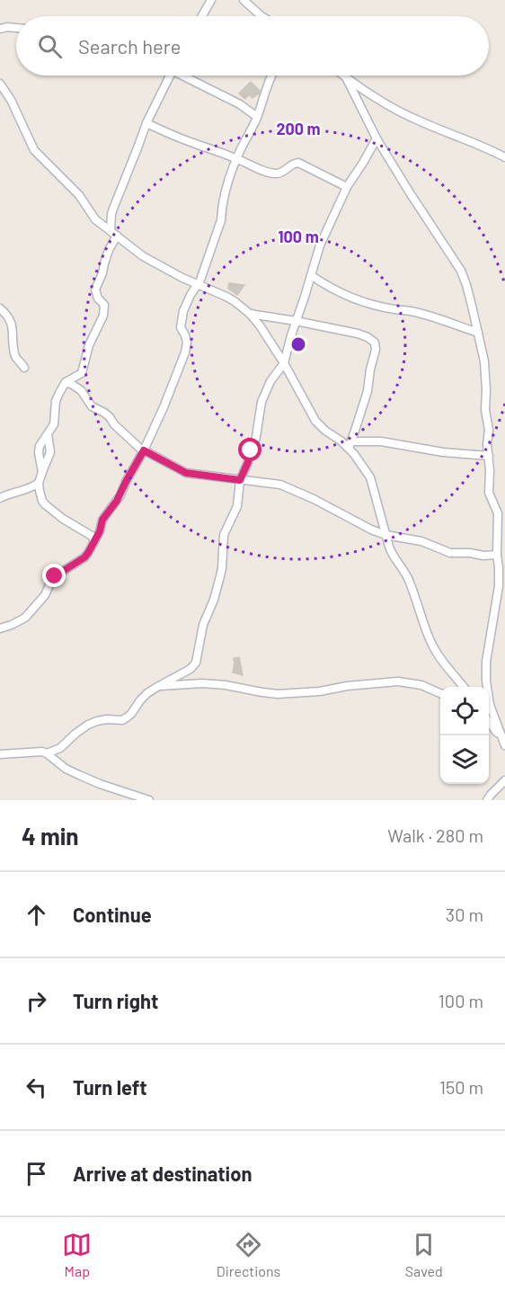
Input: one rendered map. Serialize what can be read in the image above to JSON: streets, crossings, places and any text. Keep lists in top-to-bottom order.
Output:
{
  "page": {
    "search": "Search here",
    "heading": ["4 min", "Walk · 280 m"],
    "list": [
      ["Continue", "30 m"],
      ["Turn right", "100 m"],
      ["Turn left", "150 m"],
      "Arrive at destination"
    ],
    "nav": ["Map", "Directions", "Saved"]
  },
  "rings": ["200 m", "100 m"]
}
